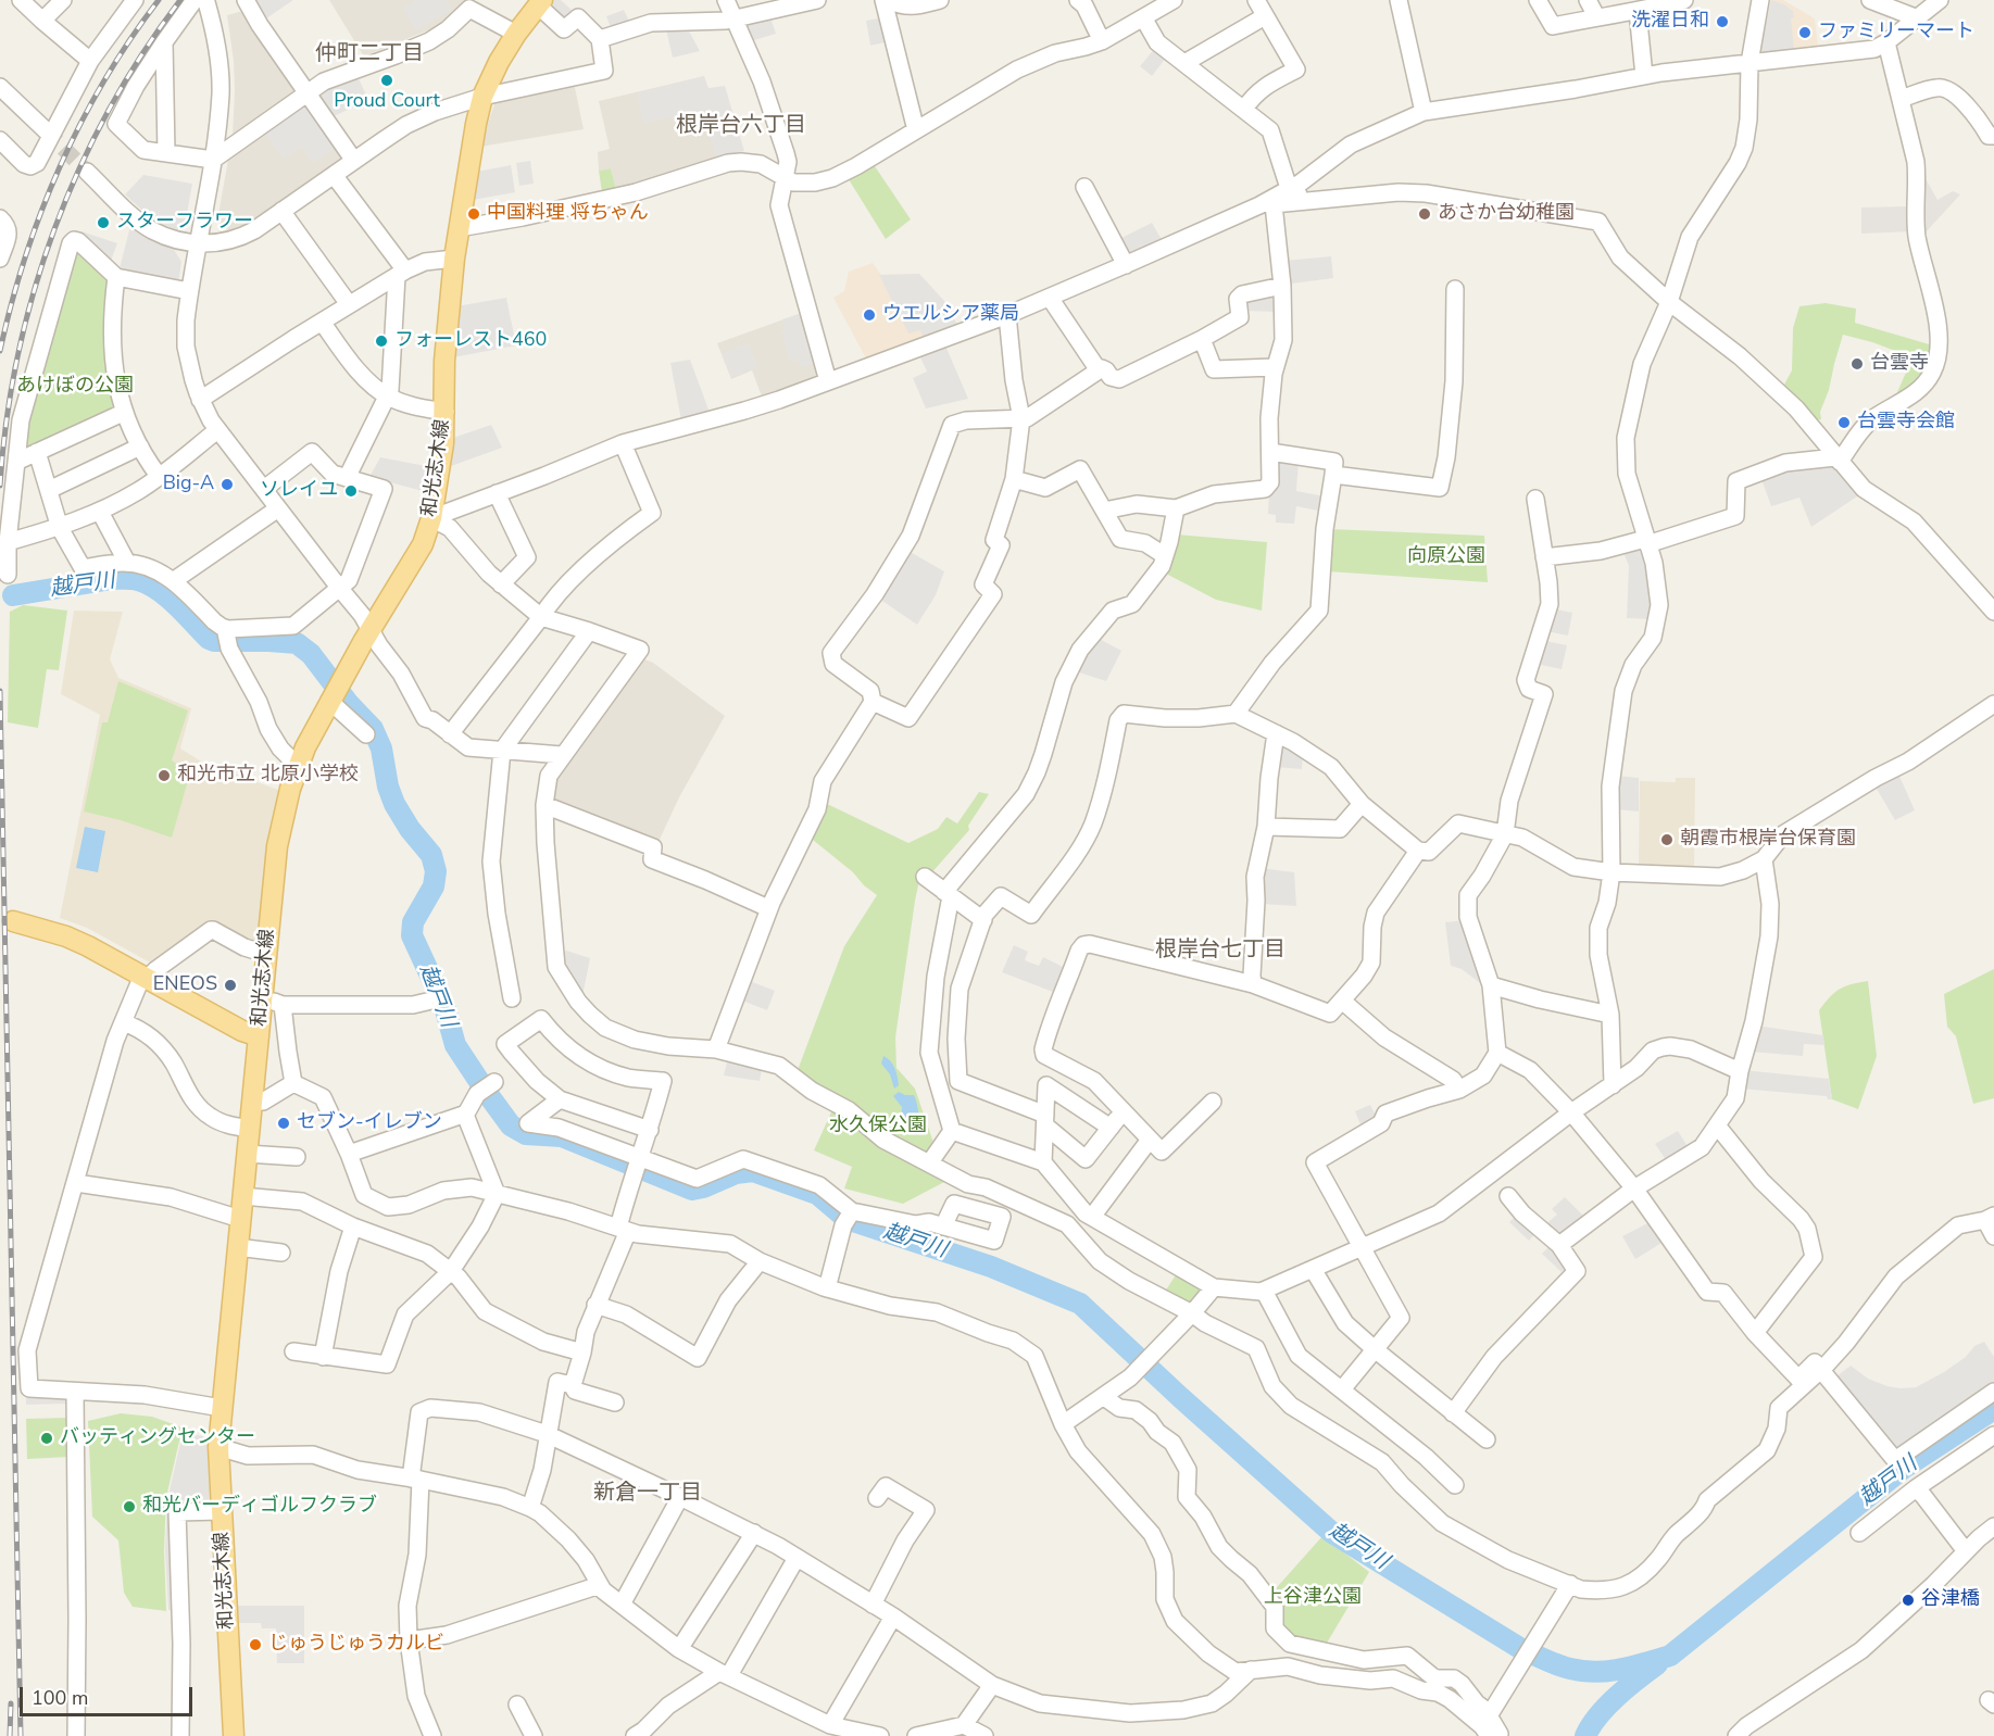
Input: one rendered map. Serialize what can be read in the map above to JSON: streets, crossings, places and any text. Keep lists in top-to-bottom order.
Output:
{
  "streets": {
    "main road": ["和光志木線"]
  },
  "districts": [
    "仲町二丁目",
    "根岸台六丁目",
    "根岸台七丁目",
    "新倉一丁目"
  ],
  "water": ["越戸川"],
  "parks": [
    "あけぼの公園",
    "向原公園",
    "水久保公園",
    "上谷津公園"
  ],
  "places": [
    "洗濯日和",
    "ファミリーマート",
    "Proud Court",
    "中国料理 将ちゃん",
    "あさか台幼稚園",
    "スターフラワー",
    "ウエルシア薬局",
    "フォーレスト460",
    "台雲寺",
    "台雲寺会館",
    "Big-A",
    "ソレイユ",
    "和光市立 北原小学校",
    "朝霞市根岸台保育園",
    "ENEOS",
    "セブン-イレブン",
    "バッティングセンター",
    "和光バーディゴルフクラブ",
    "谷津橋",
    "じゅうじゅうカルビ"
  ],
  "scale_bar": "100 m"
}
